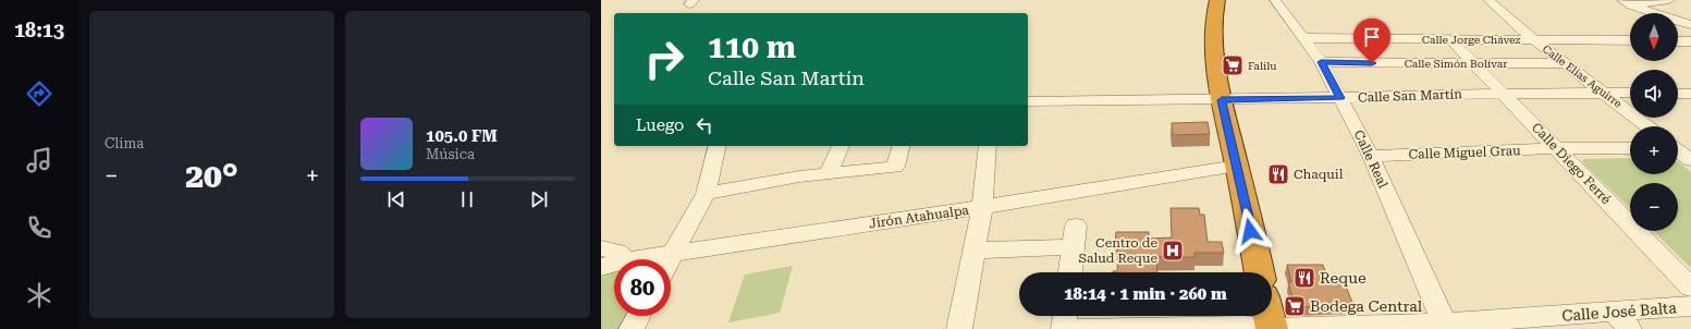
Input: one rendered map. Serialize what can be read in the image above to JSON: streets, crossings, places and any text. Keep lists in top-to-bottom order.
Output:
{
  "streets": {
    "street": [
      "Calle Jorge Chávez",
      "Calle Simón Bolívar",
      "Calle Elías Aguirre",
      "Calle San Martín",
      "Calle Miguel Grau",
      "Calle Real",
      "Calle Diego Ferré",
      "Jirón Atahualpa",
      "Calle José Balta"
    ]
  },
  "crossings": [
    ["Calle Jorge Chávez", "Calle Elías Aguirre"],
    ["Calle Jorge Chávez", "Calle Real"],
    ["Calle Jorge Chávez", "Calle Diego Ferré"],
    ["Calle Simón Bolívar", "Calle Elías Aguirre"],
    ["Calle Simón Bolívar", "Calle Real"],
    ["Calle Simón Bolívar", "Calle Diego Ferré"],
    ["Calle Elías Aguirre", "Calle San Martín"],
    ["Calle San Martín", "Calle Real"],
    ["Calle San Martín", "Calle Diego Ferré"],
    ["Calle Miguel Grau", "Calle Real"],
    ["Calle Miguel Grau", "Calle Diego Ferré"],
    ["Calle Real", "Calle José Balta"]
  ],
  "places": {
    "supermarket": ["Falilu", "Bodega Central"],
    "restaurant": ["Chaquil", "Reque"],
    "hospital": ["Centro de Salud Reque"]
  },
  "north": "bottom",
  "page": {
    "tabs": "18:13",
    "tile": "Clima",
    "map_buttons": ["+", "−"],
    "turn": ["110 m", "Calle San Martín"],
    "then": "Luego",
    "song": ["105.0 FM", "Música"],
    "heat": ["−", "20°", "+"],
    "limit": "80",
    "trip": "18:14 · 1 min · 260 m"
  }
}
